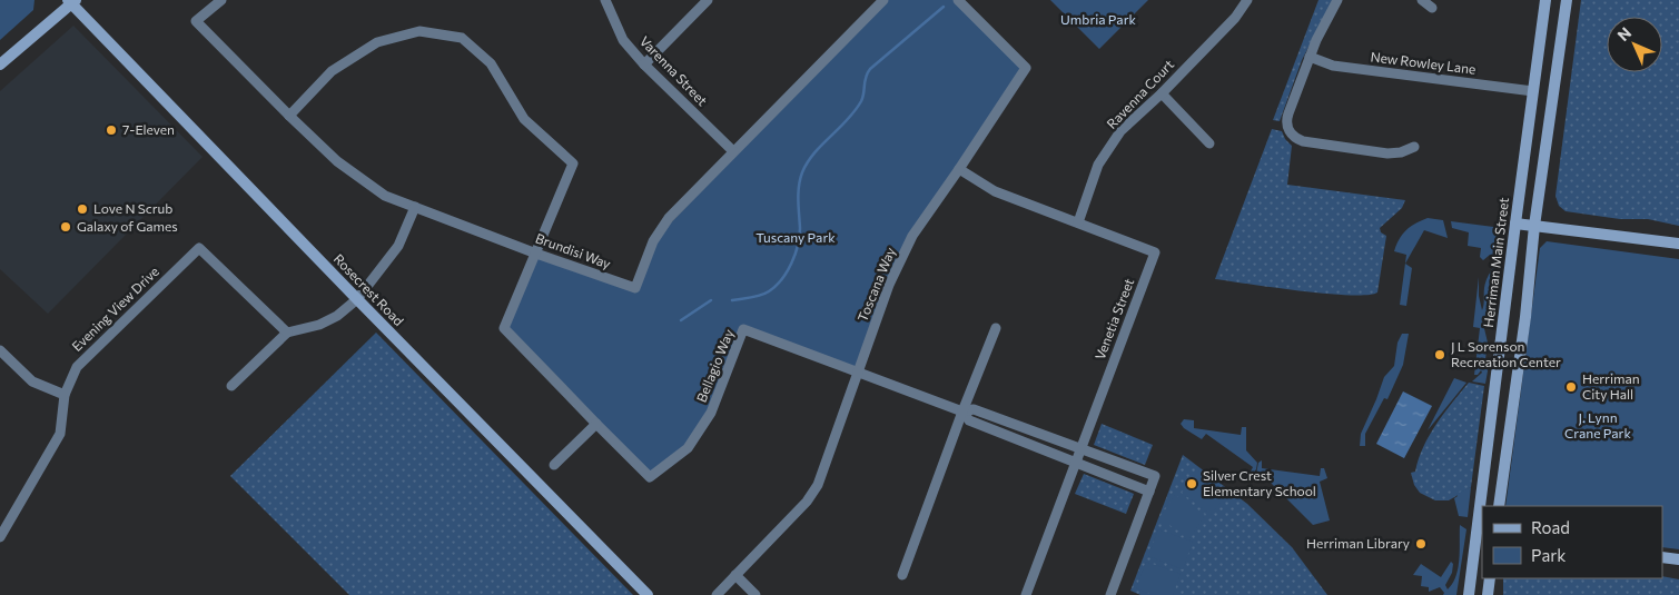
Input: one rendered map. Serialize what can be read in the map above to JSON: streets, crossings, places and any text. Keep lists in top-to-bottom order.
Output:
{
  "streets": {
    "main road": ["Herriman Main Street", "Rosecrest Road"],
    "street": [
      "New Rowley Lane",
      "Varenna Street",
      "Ravenna Court",
      "Brundisi Way",
      "Toscana Way",
      "Evening View Drive",
      "Venetia Street",
      "Bellagio Way"
    ]
  },
  "crossings": [
    ["New Rowley Lane", "Herriman Main Street"],
    ["Varenna Street", "Brundisi Way"],
    ["Ravenna Court", "Venetia Street"],
    ["Brundisi Way", "Bellagio Way"],
    ["Toscana Way", "Venetia Street"],
    ["Toscana Way", "Bellagio Way"],
    ["Venetia Street", "Bellagio Way"]
  ],
  "parks": ["Umbria Park", "Tuscany Park", "J. Lynn Crane Park"],
  "places": [
    "7-Eleven",
    "Love N Scrub",
    "Galaxy of Games",
    "J L Sorenson Recreation Center",
    "Herriman City Hall",
    "Silver Crest Elementary School",
    "Herriman Library"
  ],
  "legend": ["Road", "Park"],
  "north": "top left"
}
